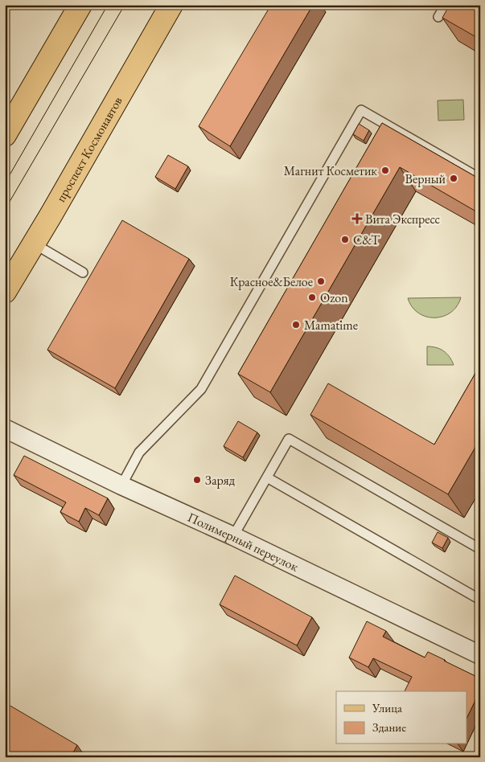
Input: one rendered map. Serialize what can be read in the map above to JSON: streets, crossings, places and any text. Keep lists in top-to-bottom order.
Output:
{
  "streets": {
    "main road": ["проспект Космонавтов"],
    "street": ["Полимерный переулок"]
  },
  "places": {
    "other": [
      "Магнит Косметик",
      "Верный",
      "С&Т",
      "Красное&Белое",
      "Ozon",
      "Mamatime",
      "Заряд"
    ],
    "health": ["Вита Экспресс"]
  },
  "legend": ["Улица", "Здание"]
}
